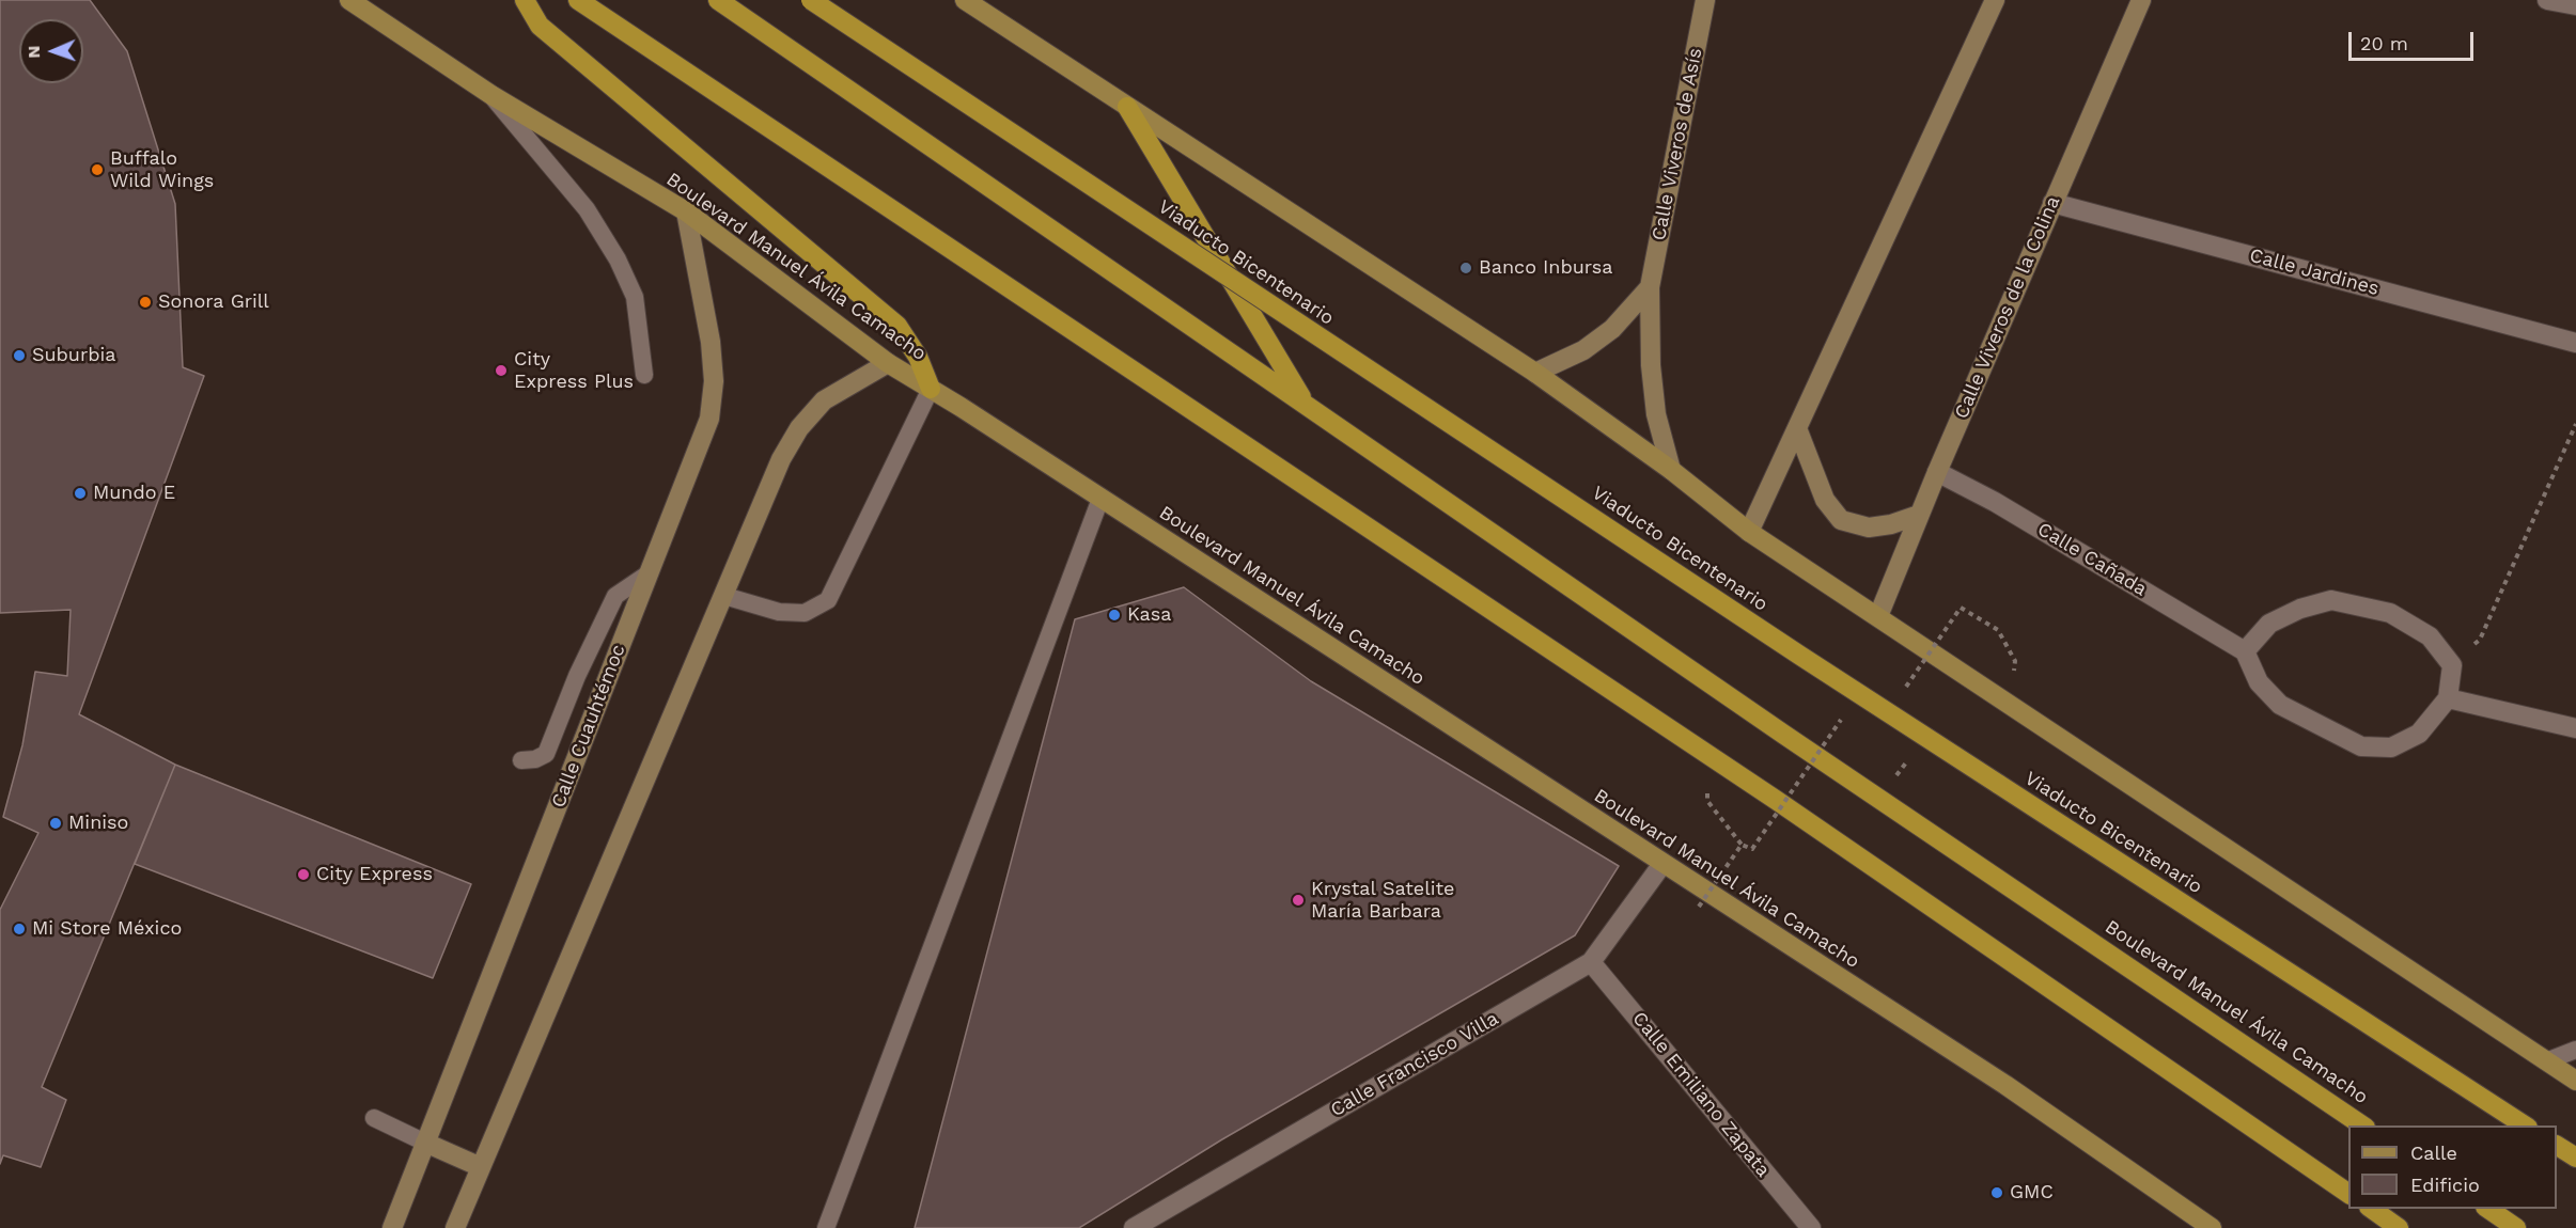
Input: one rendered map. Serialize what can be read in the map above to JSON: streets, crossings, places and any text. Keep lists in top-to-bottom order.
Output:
{
  "streets": {
    "highway": ["Viaducto Bicentenario", "Boulevard Manuel Ávila Camacho"],
    "street": [
      "Calle Viveros de Asís",
      "Calle Jardines",
      "Calle Viveros de la Colina",
      "Calle Cañada",
      "Calle Cuauhtémoc",
      "Calle Francisco Villa",
      "Calle Emiliano Zapata"
    ]
  },
  "crossings": [
    ["Boulevard Manuel Ávila Camacho", "Calle Cuauhtémoc"],
    ["Boulevard Manuel Ávila Camacho", "Calle Francisco Villa"],
    ["Calle Jardines", "Calle Viveros de la Colina"],
    ["Calle Viveros de la Colina", "Calle Cañada"],
    ["Calle Francisco Villa", "Calle Emiliano Zapata"]
  ],
  "places": [
    "Buffalo Wild Wings",
    "Banco Inbursa",
    "Sonora Grill",
    "Suburbia",
    "City Express Plus",
    "Mundo E",
    "Kasa",
    "Miniso",
    "City Express",
    "Krystal Satelite María Barbara",
    "Mi Store México",
    "GMC"
  ],
  "legend": ["Calle", "Edificio"],
  "scale_bar": "20 m",
  "north": "left"
}
